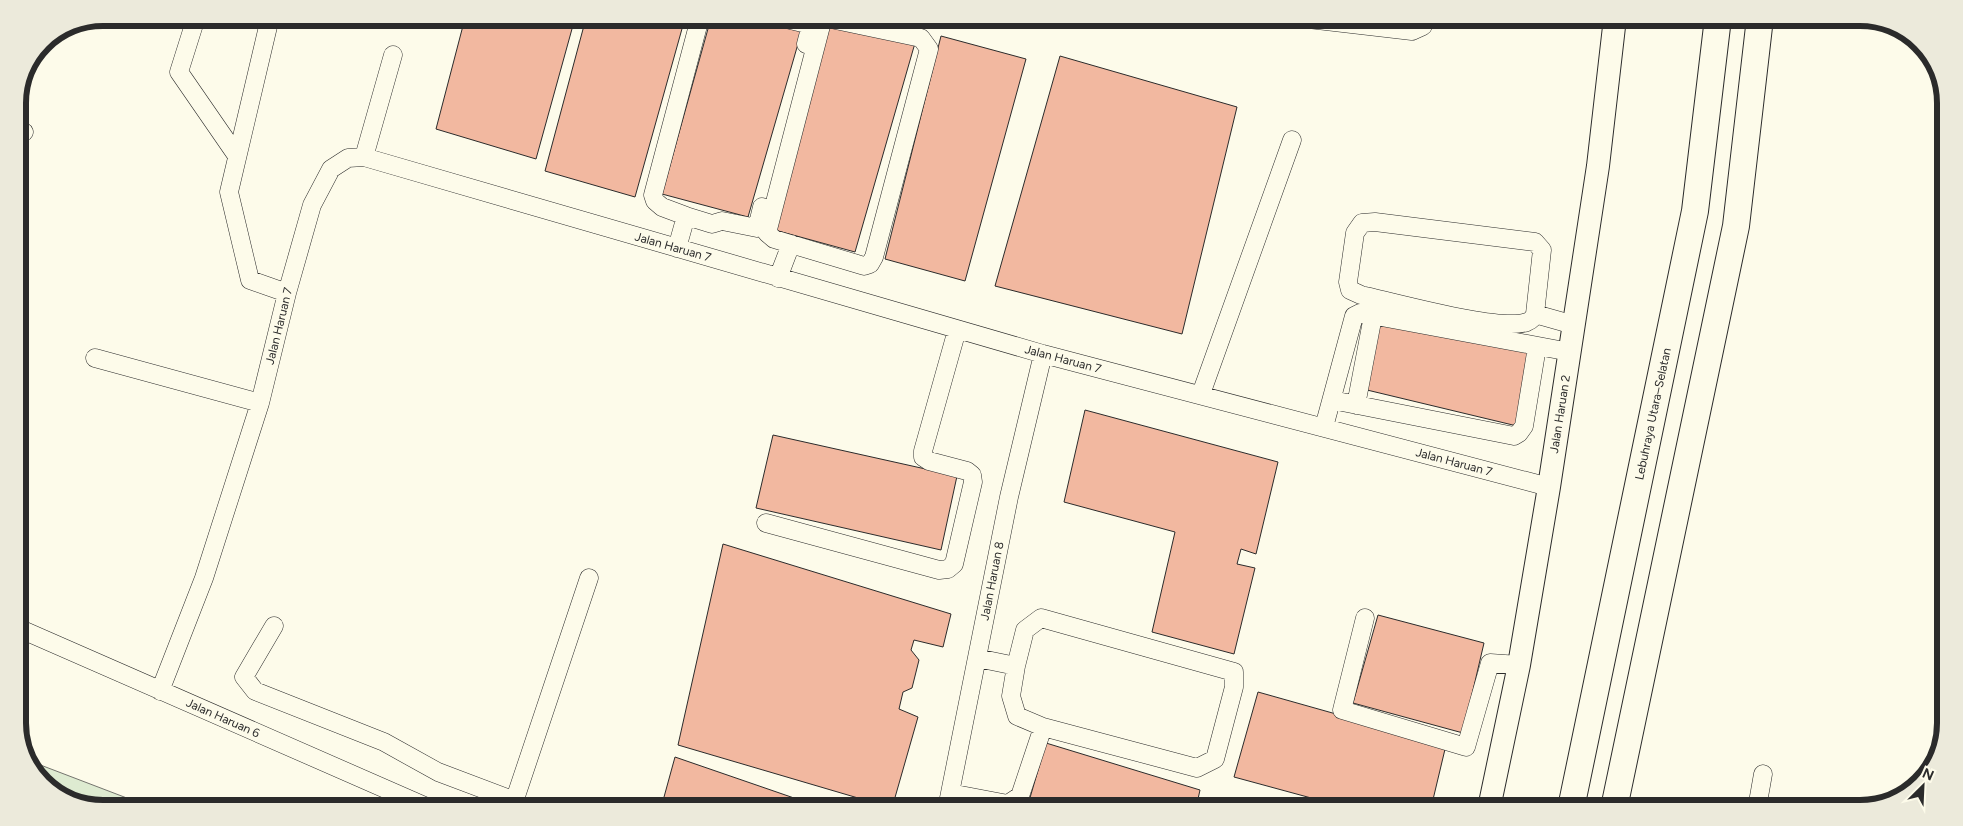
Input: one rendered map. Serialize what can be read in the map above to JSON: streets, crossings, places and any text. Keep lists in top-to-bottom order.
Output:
{
  "streets": {
    "highway": ["Lebuhraya Utara–Selatan"],
    "main road": ["Jalan Haruan 2"],
    "street": ["Jalan Haruan 7", "Jalan Haruan 8", "Jalan Haruan 6"]
  },
  "crossings": [
    ["Jalan Haruan 7", "Jalan Haruan 2"],
    ["Jalan Haruan 7", "Jalan Haruan 8"],
    ["Jalan Haruan 7", "Jalan Haruan 6"]
  ],
  "north": "top right"
}
